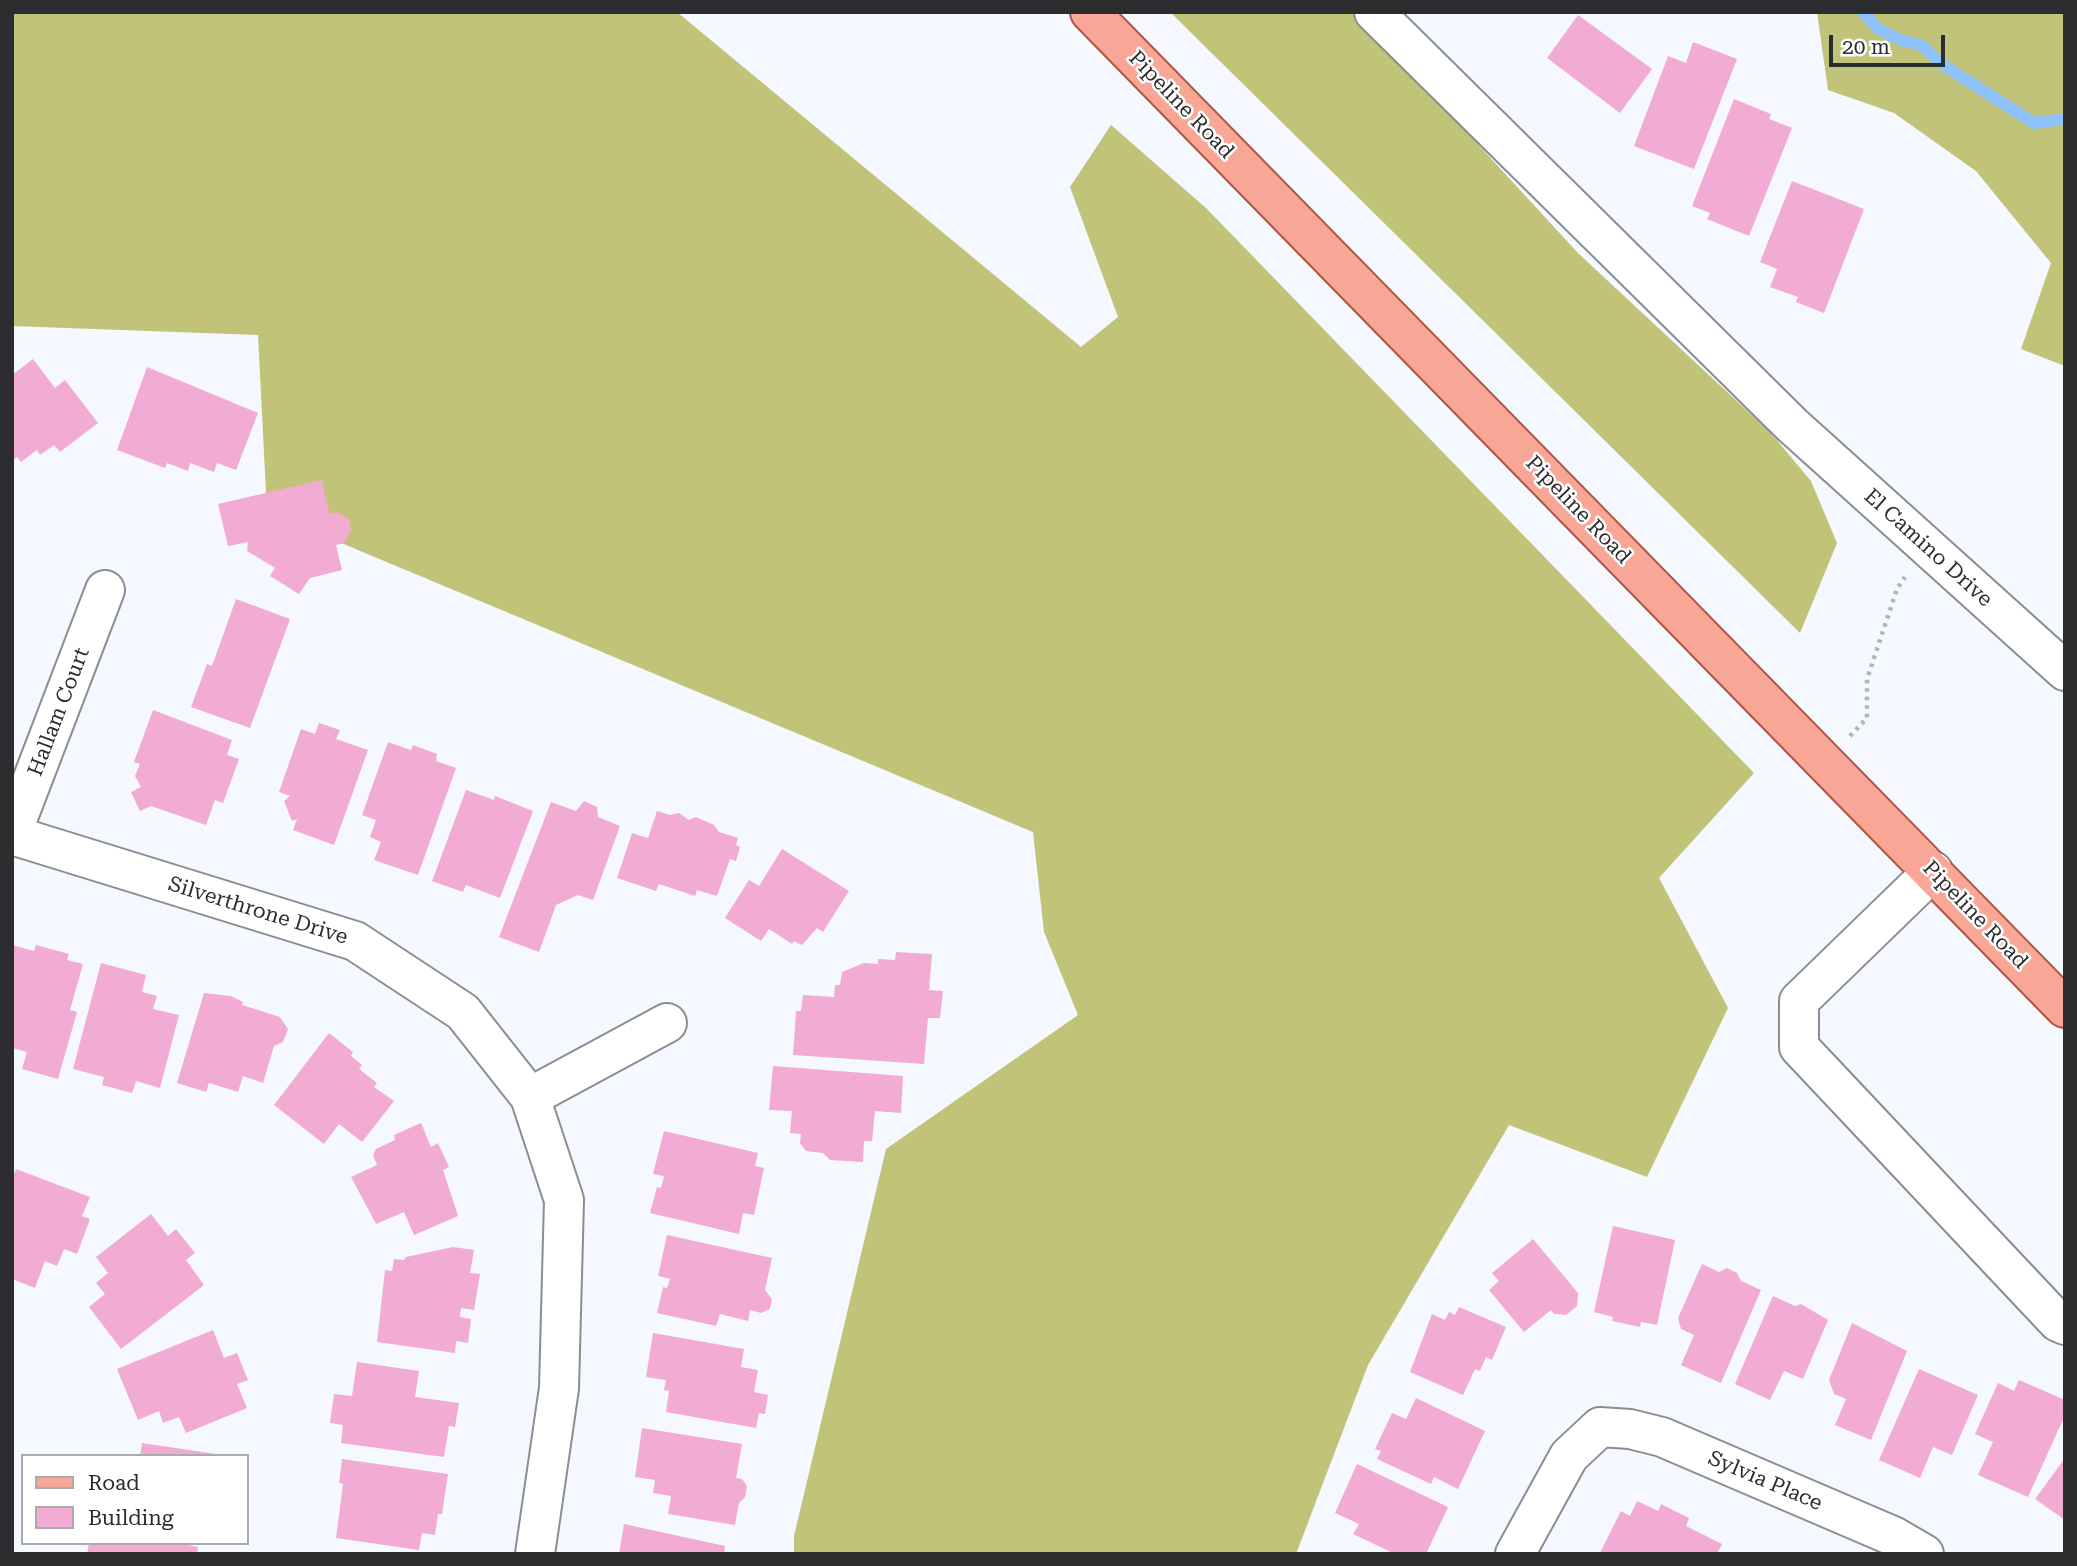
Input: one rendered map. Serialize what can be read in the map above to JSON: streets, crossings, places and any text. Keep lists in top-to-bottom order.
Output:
{
  "streets": {
    "main road": ["Pipeline Road"],
    "street": [
      "El Camino Drive",
      "Hallam Court",
      "Silverthrone Drive",
      "Sylvia Place"
    ]
  },
  "crossings": [
    ["Hallam Court", "Silverthrone Drive"]
  ],
  "legend": ["Road", "Building"],
  "scale_bar": "20 m"
}
